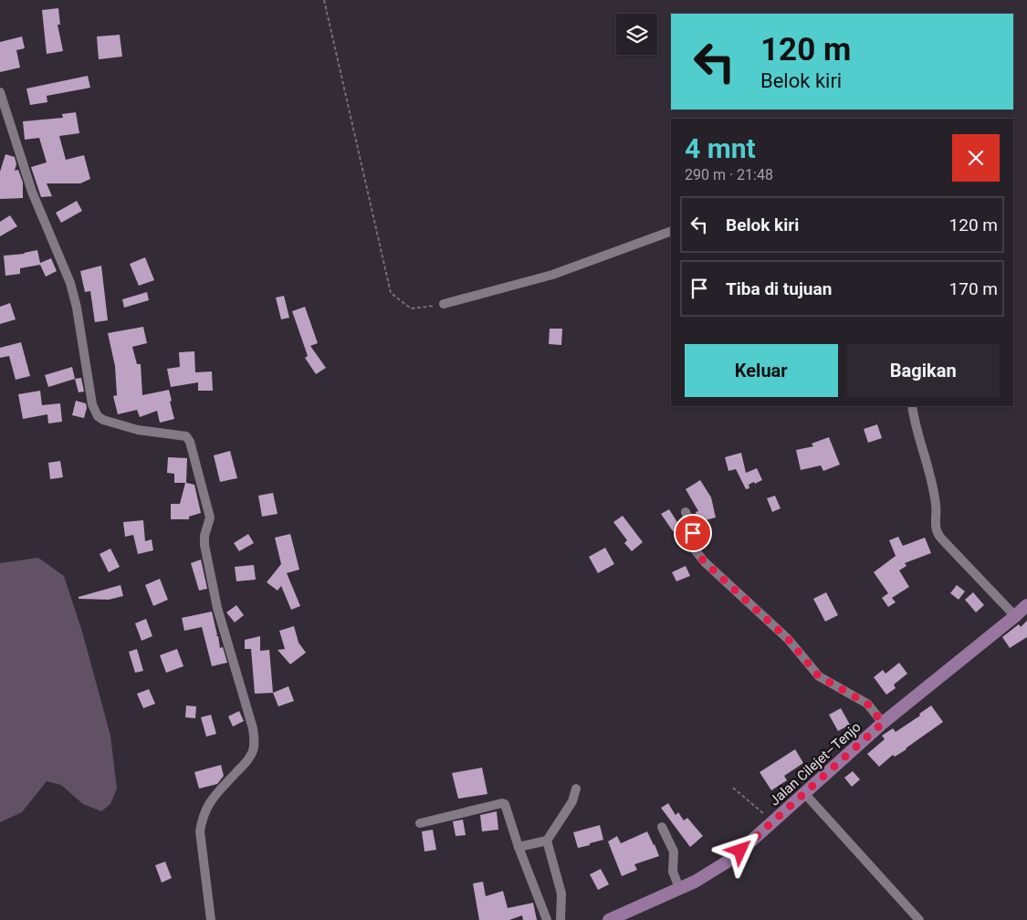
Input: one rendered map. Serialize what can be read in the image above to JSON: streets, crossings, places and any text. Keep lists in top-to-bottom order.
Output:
{
  "streets": {
    "main road": ["Jalan Cilejet–Tenjo"]
  },
  "page": {
    "turn": ["120 m", "Belok kiri"],
    "heading": ["4 mnt", "290 m · 21:48"],
    "list": [
      {
        "name": "Belok kiri",
        "value": "120 m"
      },
      {
        "name": "Tiba di tujuan",
        "value": "170 m"
      }
    ],
    "buttons": ["Keluar", "Bagikan"]
  }
}
